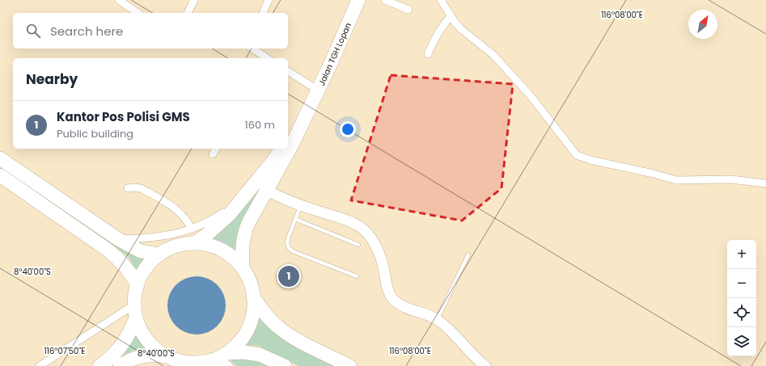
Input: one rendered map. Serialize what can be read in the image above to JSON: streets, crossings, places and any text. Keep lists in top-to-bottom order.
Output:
{
  "streets": {
    "highway": ["Jalan TGH Lopan"]
  },
  "north": "top right",
  "page": {
    "search": "Search here",
    "heading": "Nearby",
    "list": [
      {
        "mark": "1",
        "name": "Kantor Pos Polisi GMS",
        "note": "Public building",
        "value": "160 m"
      }
    ],
    "map_buttons": ["+", "−"],
    "pins": "1"
  },
  "coordinates": ["116°08'00\"E", "8°40'00\"S", "116°07'50\"E"]
}
